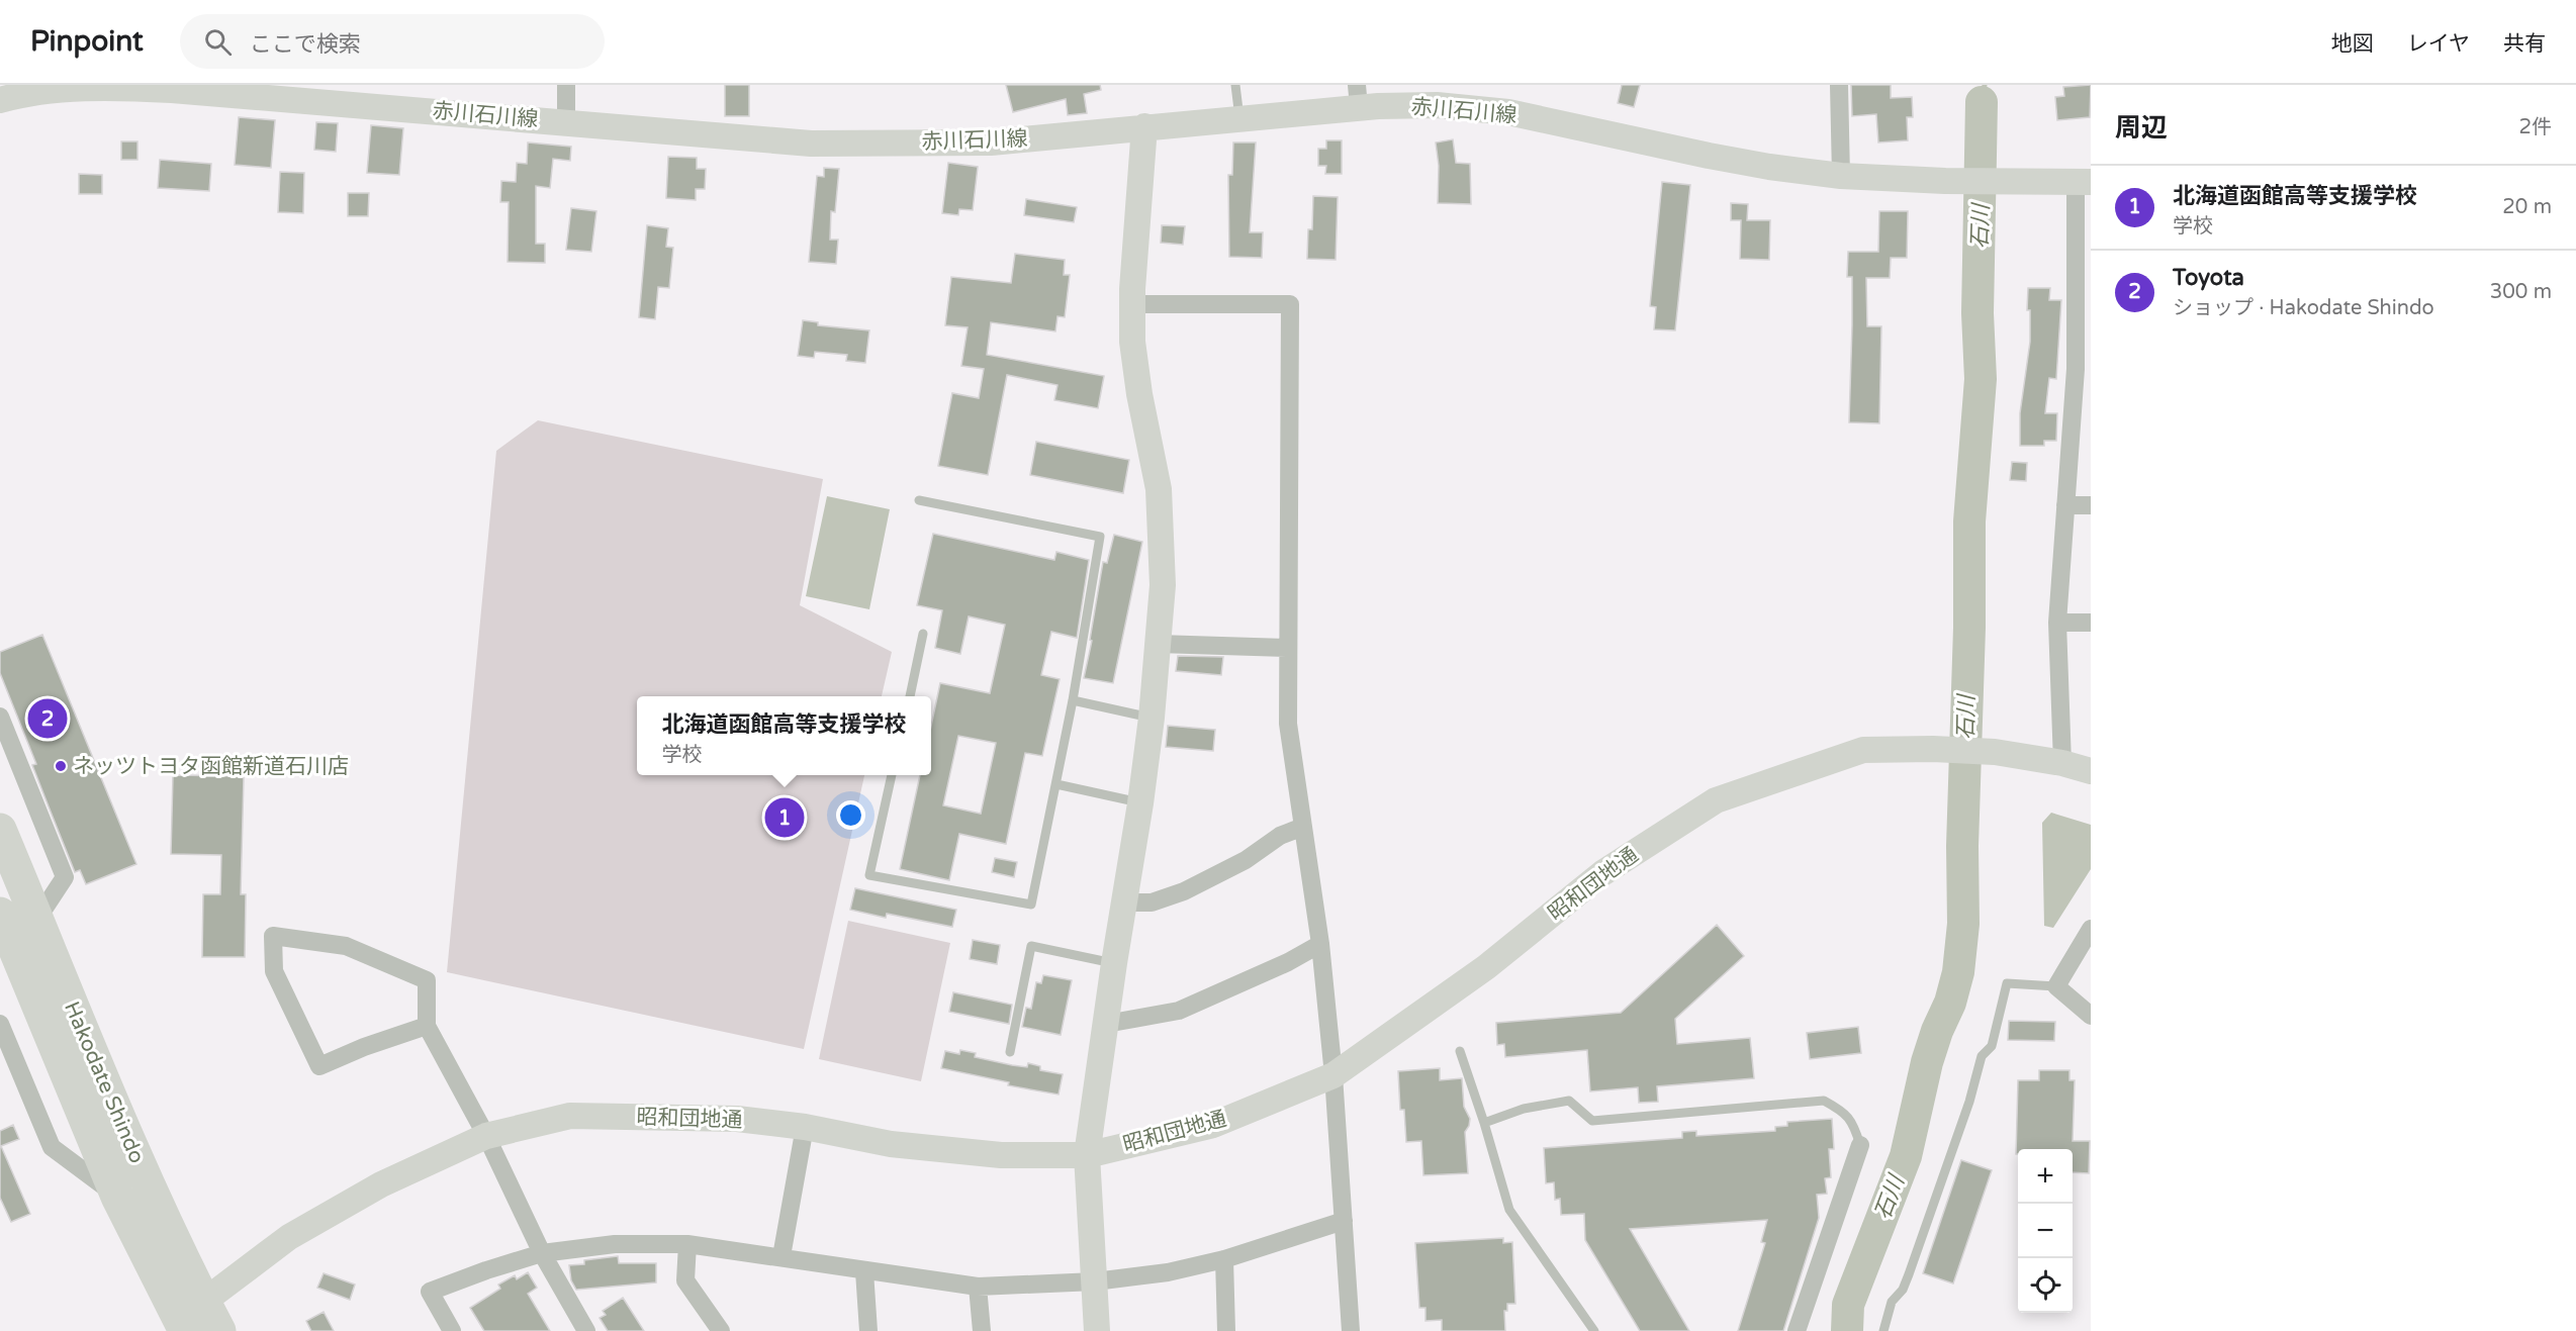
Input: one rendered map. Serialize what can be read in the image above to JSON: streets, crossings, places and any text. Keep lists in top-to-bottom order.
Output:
{
  "streets": {
    "highway": ["Hakodate Shindo"],
    "street": ["赤川石川線", "昭和団地通"]
  },
  "crossings": [
    ["昭和団地通", "Hakodate Shindo"]
  ],
  "water": ["石川"],
  "places": ["ネッツトヨタ函館新道石川店"],
  "page": {
    "header": "Pinpoint",
    "search": "ここで検索",
    "nav": ["地図", "レイヤ", "共有"],
    "heading": ["周辺", "2件"],
    "list": [
      {
        "mark": "1",
        "name": "北海道函館高等支援学校",
        "note": "学校",
        "value": "20 m"
      },
      {
        "mark": "2",
        "name": "Toyota",
        "note": "ショップ · Hakodate Shindo",
        "value": "300 m"
      }
    ],
    "popup": ["北海道函館高等支援学校", "学校"],
    "pins": ["2", "1"],
    "map_buttons": ["+", "−"]
  }
}
